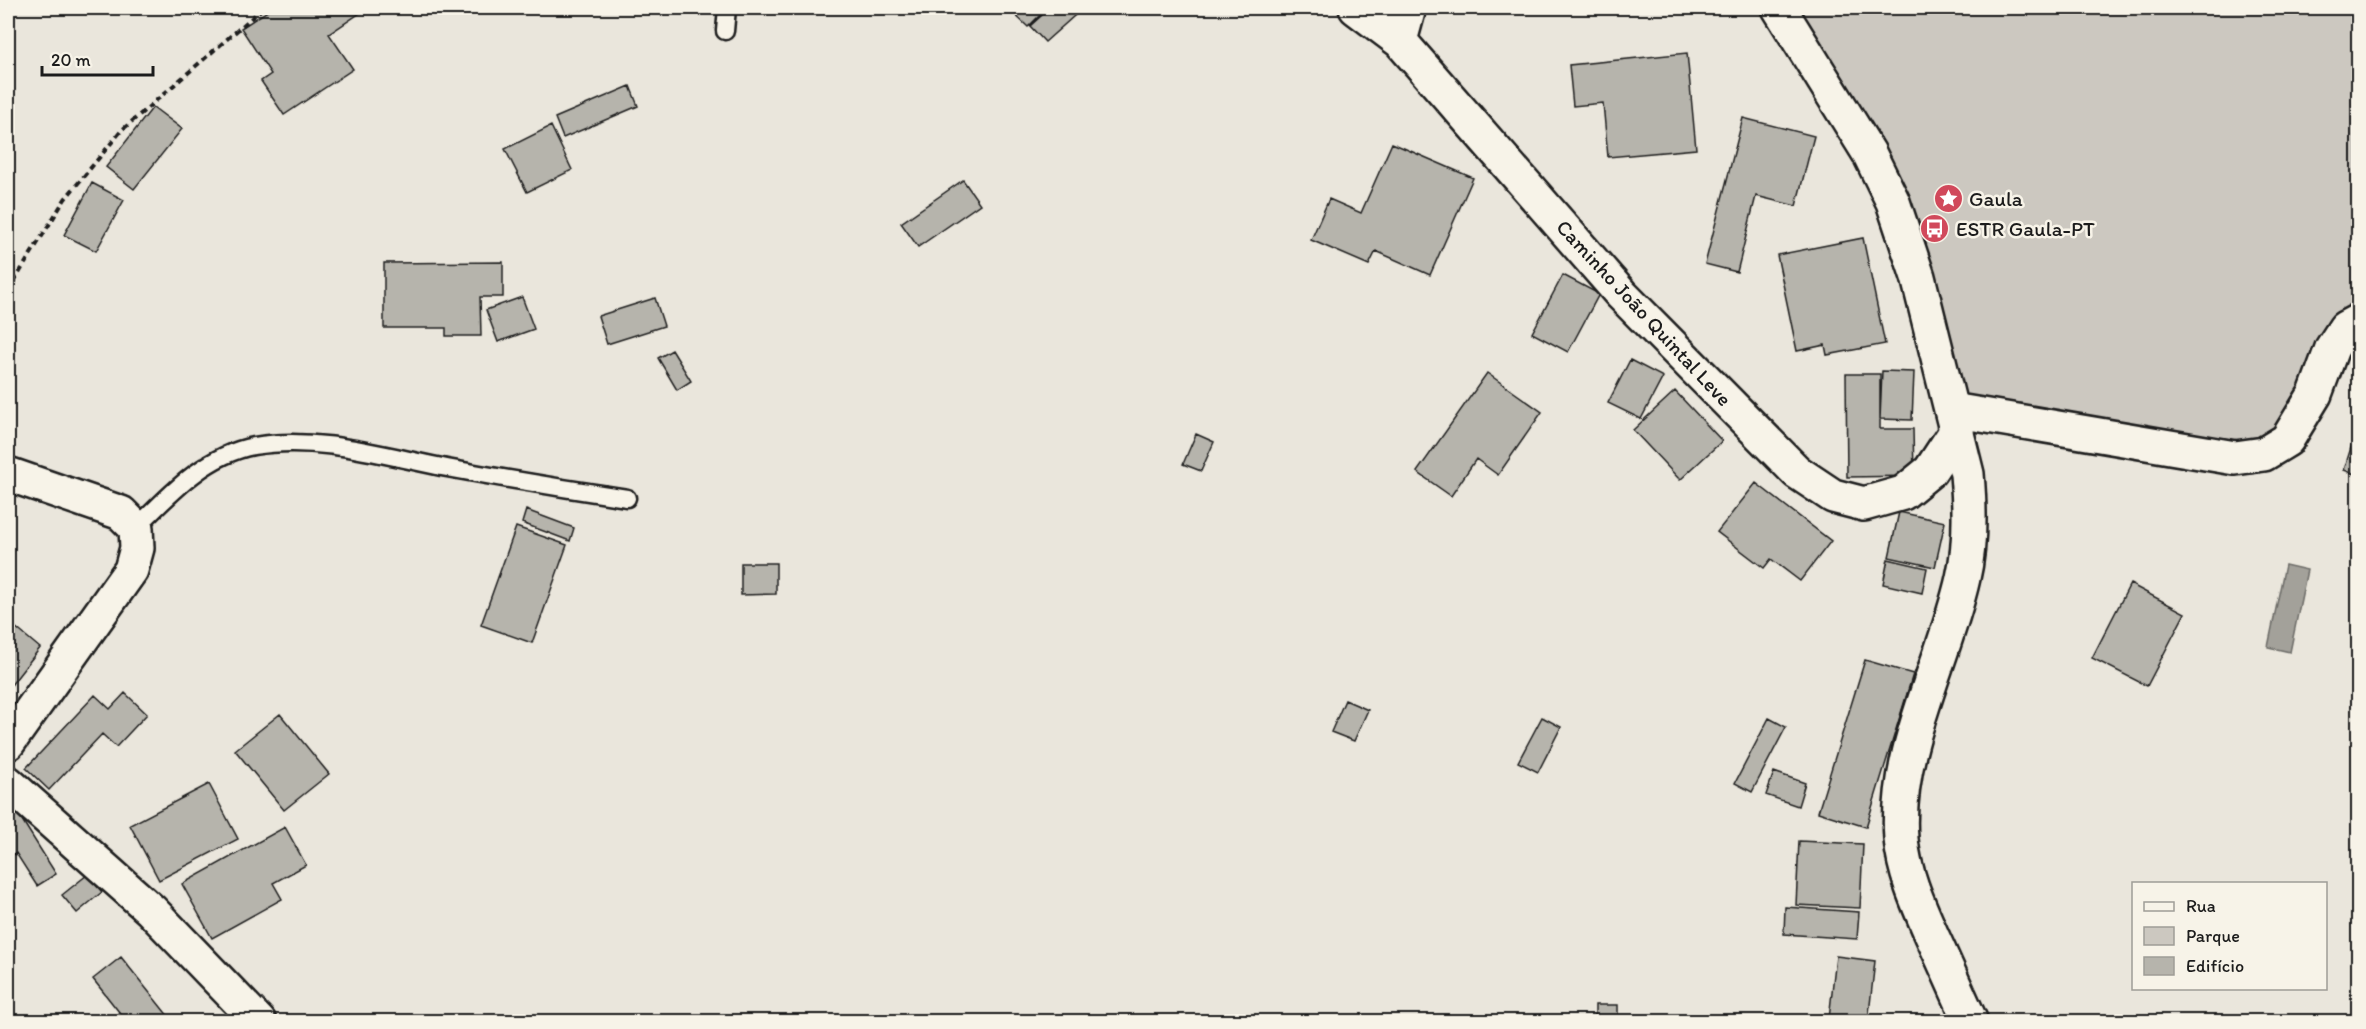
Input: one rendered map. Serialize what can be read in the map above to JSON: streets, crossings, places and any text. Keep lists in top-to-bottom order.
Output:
{
  "streets": {
    "street": ["Caminho João Quintal Leve"]
  },
  "places": {
    "place": ["Gaula"],
    "bus stop": ["ESTR Gaula-PT"]
  },
  "legend": ["Rua", "Parque", "Edifício"],
  "scale_bar": "20 m"
}
